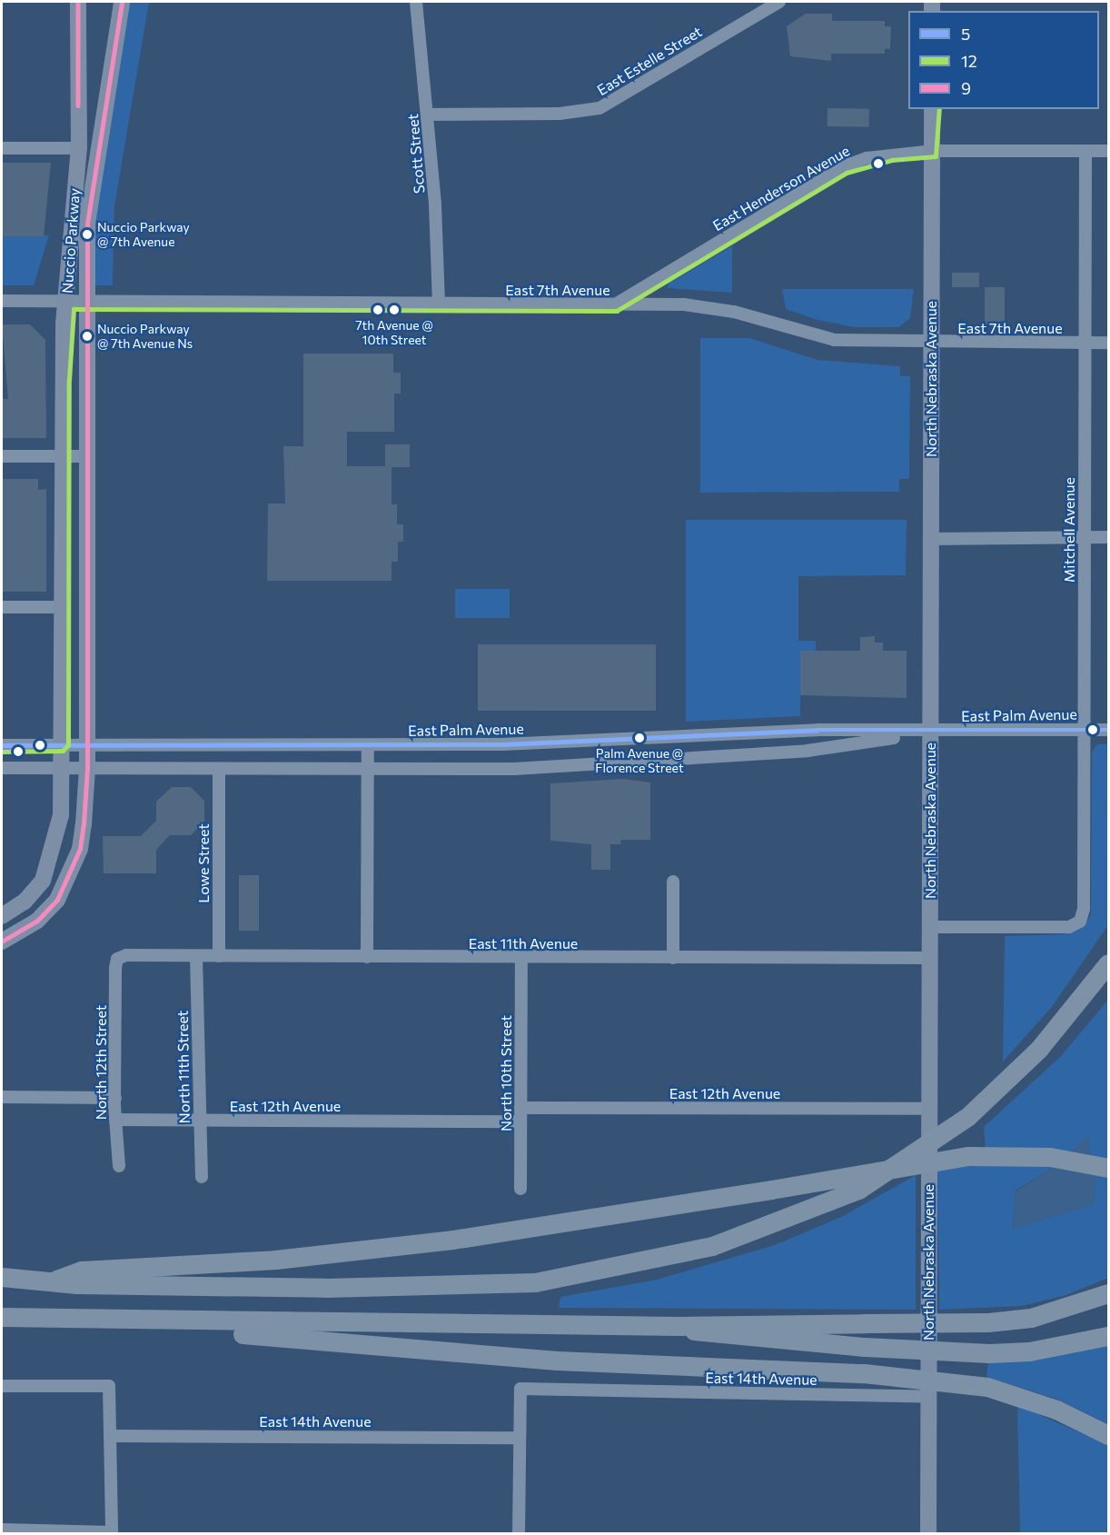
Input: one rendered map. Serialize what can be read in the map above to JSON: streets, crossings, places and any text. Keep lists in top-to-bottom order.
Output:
{
  "streets": {
    "main road": ["Nuccio Parkway", "North Nebraska Avenue"],
    "street": [
      "East Estelle Street",
      "Scott Street",
      "East Henderson Avenue",
      "East 7th Avenue",
      "Mitchell Avenue",
      "East Palm Avenue",
      "Lowe Street",
      "East 11th Avenue",
      "North 12th Street",
      "North 11th Street",
      "North 10th Street",
      "East 12th Avenue",
      "East 14th Avenue"
    ]
  },
  "crossings": [
    ["East Estelle Street", "Scott Street"],
    ["Scott Street", "East 7th Avenue"],
    ["East Henderson Avenue", "East 7th Avenue"],
    ["East Henderson Avenue", "North Nebraska Avenue"],
    ["East Henderson Avenue", "Mitchell Avenue"],
    ["Nuccio Parkway", "East 7th Avenue"],
    ["Nuccio Parkway", "East Palm Avenue"],
    ["East 7th Avenue", "North Nebraska Avenue"],
    ["East 7th Avenue", "Mitchell Avenue"],
    ["North Nebraska Avenue", "Mitchell Avenue"],
    ["North Nebraska Avenue", "East Palm Avenue"],
    ["North Nebraska Avenue", "East 11th Avenue"],
    ["North Nebraska Avenue", "East 12th Avenue"],
    ["North Nebraska Avenue", "East 14th Avenue"],
    ["Mitchell Avenue", "East Palm Avenue"],
    ["East Palm Avenue", "Lowe Street"],
    ["Lowe Street", "East 11th Avenue"],
    ["East 11th Avenue", "North 12th Street"],
    ["East 11th Avenue", "North 11th Street"],
    ["East 11th Avenue", "North 10th Street"],
    ["North 12th Street", "East 12th Avenue"],
    ["North 11th Street", "East 12th Avenue"],
    ["North 10th Street", "East 12th Avenue"]
  ],
  "places": [
    "Nuccio Parkway @ 7th Avenue",
    "7th Avenue @ 10th Street",
    "Nuccio Parkway @ 7th Avenue Ns",
    "Palm Avenue @ Florence Street"
  ],
  "lines": ["transit line 9", "transit line 12", "transit line 5"],
  "legend": ["5", "12", "9"]
}
